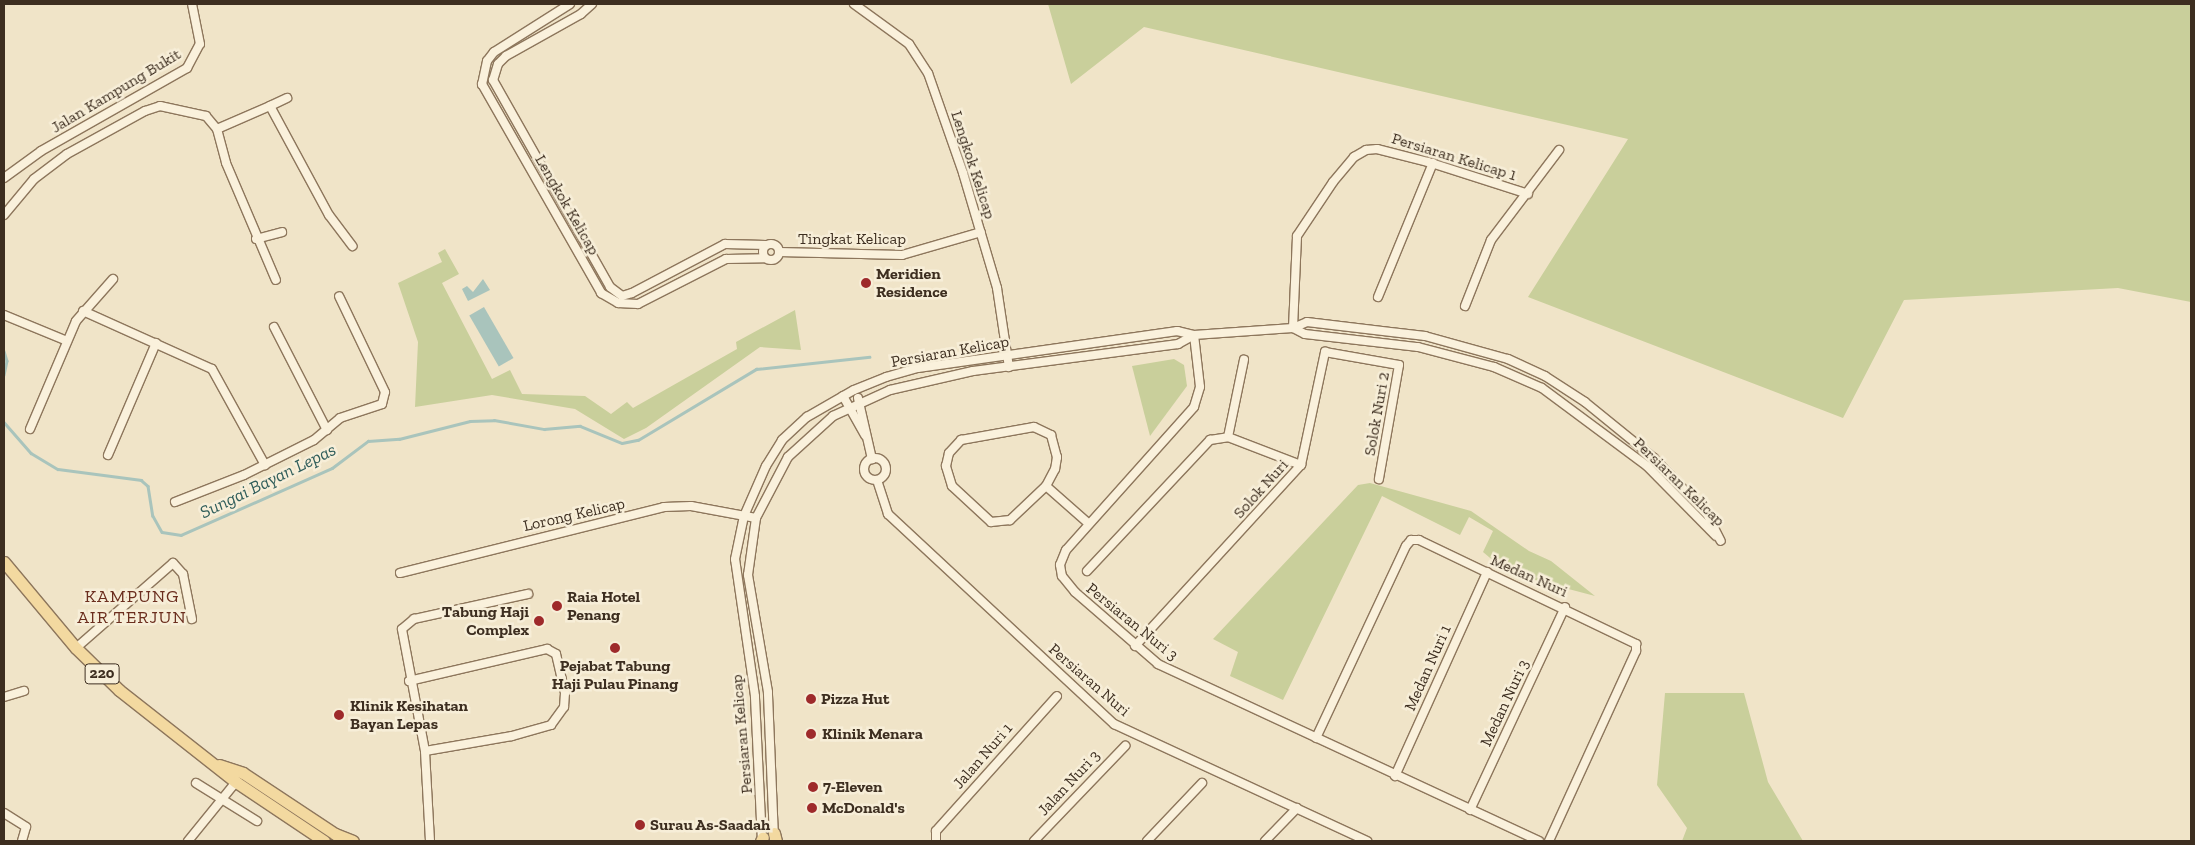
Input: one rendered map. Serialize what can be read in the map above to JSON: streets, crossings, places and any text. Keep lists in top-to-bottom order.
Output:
{
  "streets": {
    "main road": ["220"],
    "street": [
      "Jalan Kampung Bukit",
      "Persiaran Kelicap 1",
      "Lengkok Kelicap",
      "Tingkat Kelicap",
      "Persiaran Kelicap",
      "Solok Nuri 2",
      "Solok Nuri",
      "Lorong Kelicap",
      "Medan Nuri",
      "Persiaran Nuri 3",
      "Medan Nuri 1",
      "Persiaran Nuri",
      "Medan Nuri 3",
      "Jalan Nuri 1",
      "Jalan Nuri 3"
    ]
  },
  "crossings": [
    ["Persiaran Kelicap 1", "Persiaran Kelicap"],
    ["Lengkok Kelicap", "Tingkat Kelicap"],
    ["Lengkok Kelicap", "Persiaran Kelicap"],
    ["Persiaran Kelicap", "Lorong Kelicap"],
    ["Persiaran Kelicap", "Persiaran Nuri 3"],
    ["Solok Nuri 2", "Solok Nuri"],
    ["Solok Nuri", "Persiaran Nuri 3"],
    ["Medan Nuri", "Persiaran Nuri 3"],
    ["Medan Nuri", "Medan Nuri 1"],
    ["Medan Nuri", "Medan Nuri 3"],
    ["Persiaran Nuri 3", "Medan Nuri 1"],
    ["Persiaran Nuri 3", "Medan Nuri 3"]
  ],
  "districts": ["KAMPUNG AIR TERJUN"],
  "water": ["Sungai Bayan Lepas"],
  "places": [
    "Meridien Residence",
    "Raia Hotel Penang",
    "Tabung Haji Complex",
    "Pejabat Tabung Haji Pulau Pinang",
    "Pizza Hut",
    "Klinik Kesihatan Bayan Lepas",
    "Klinik Menara",
    "7-Eleven",
    "McDonald's",
    "Surau As-Saadah"
  ]
}
